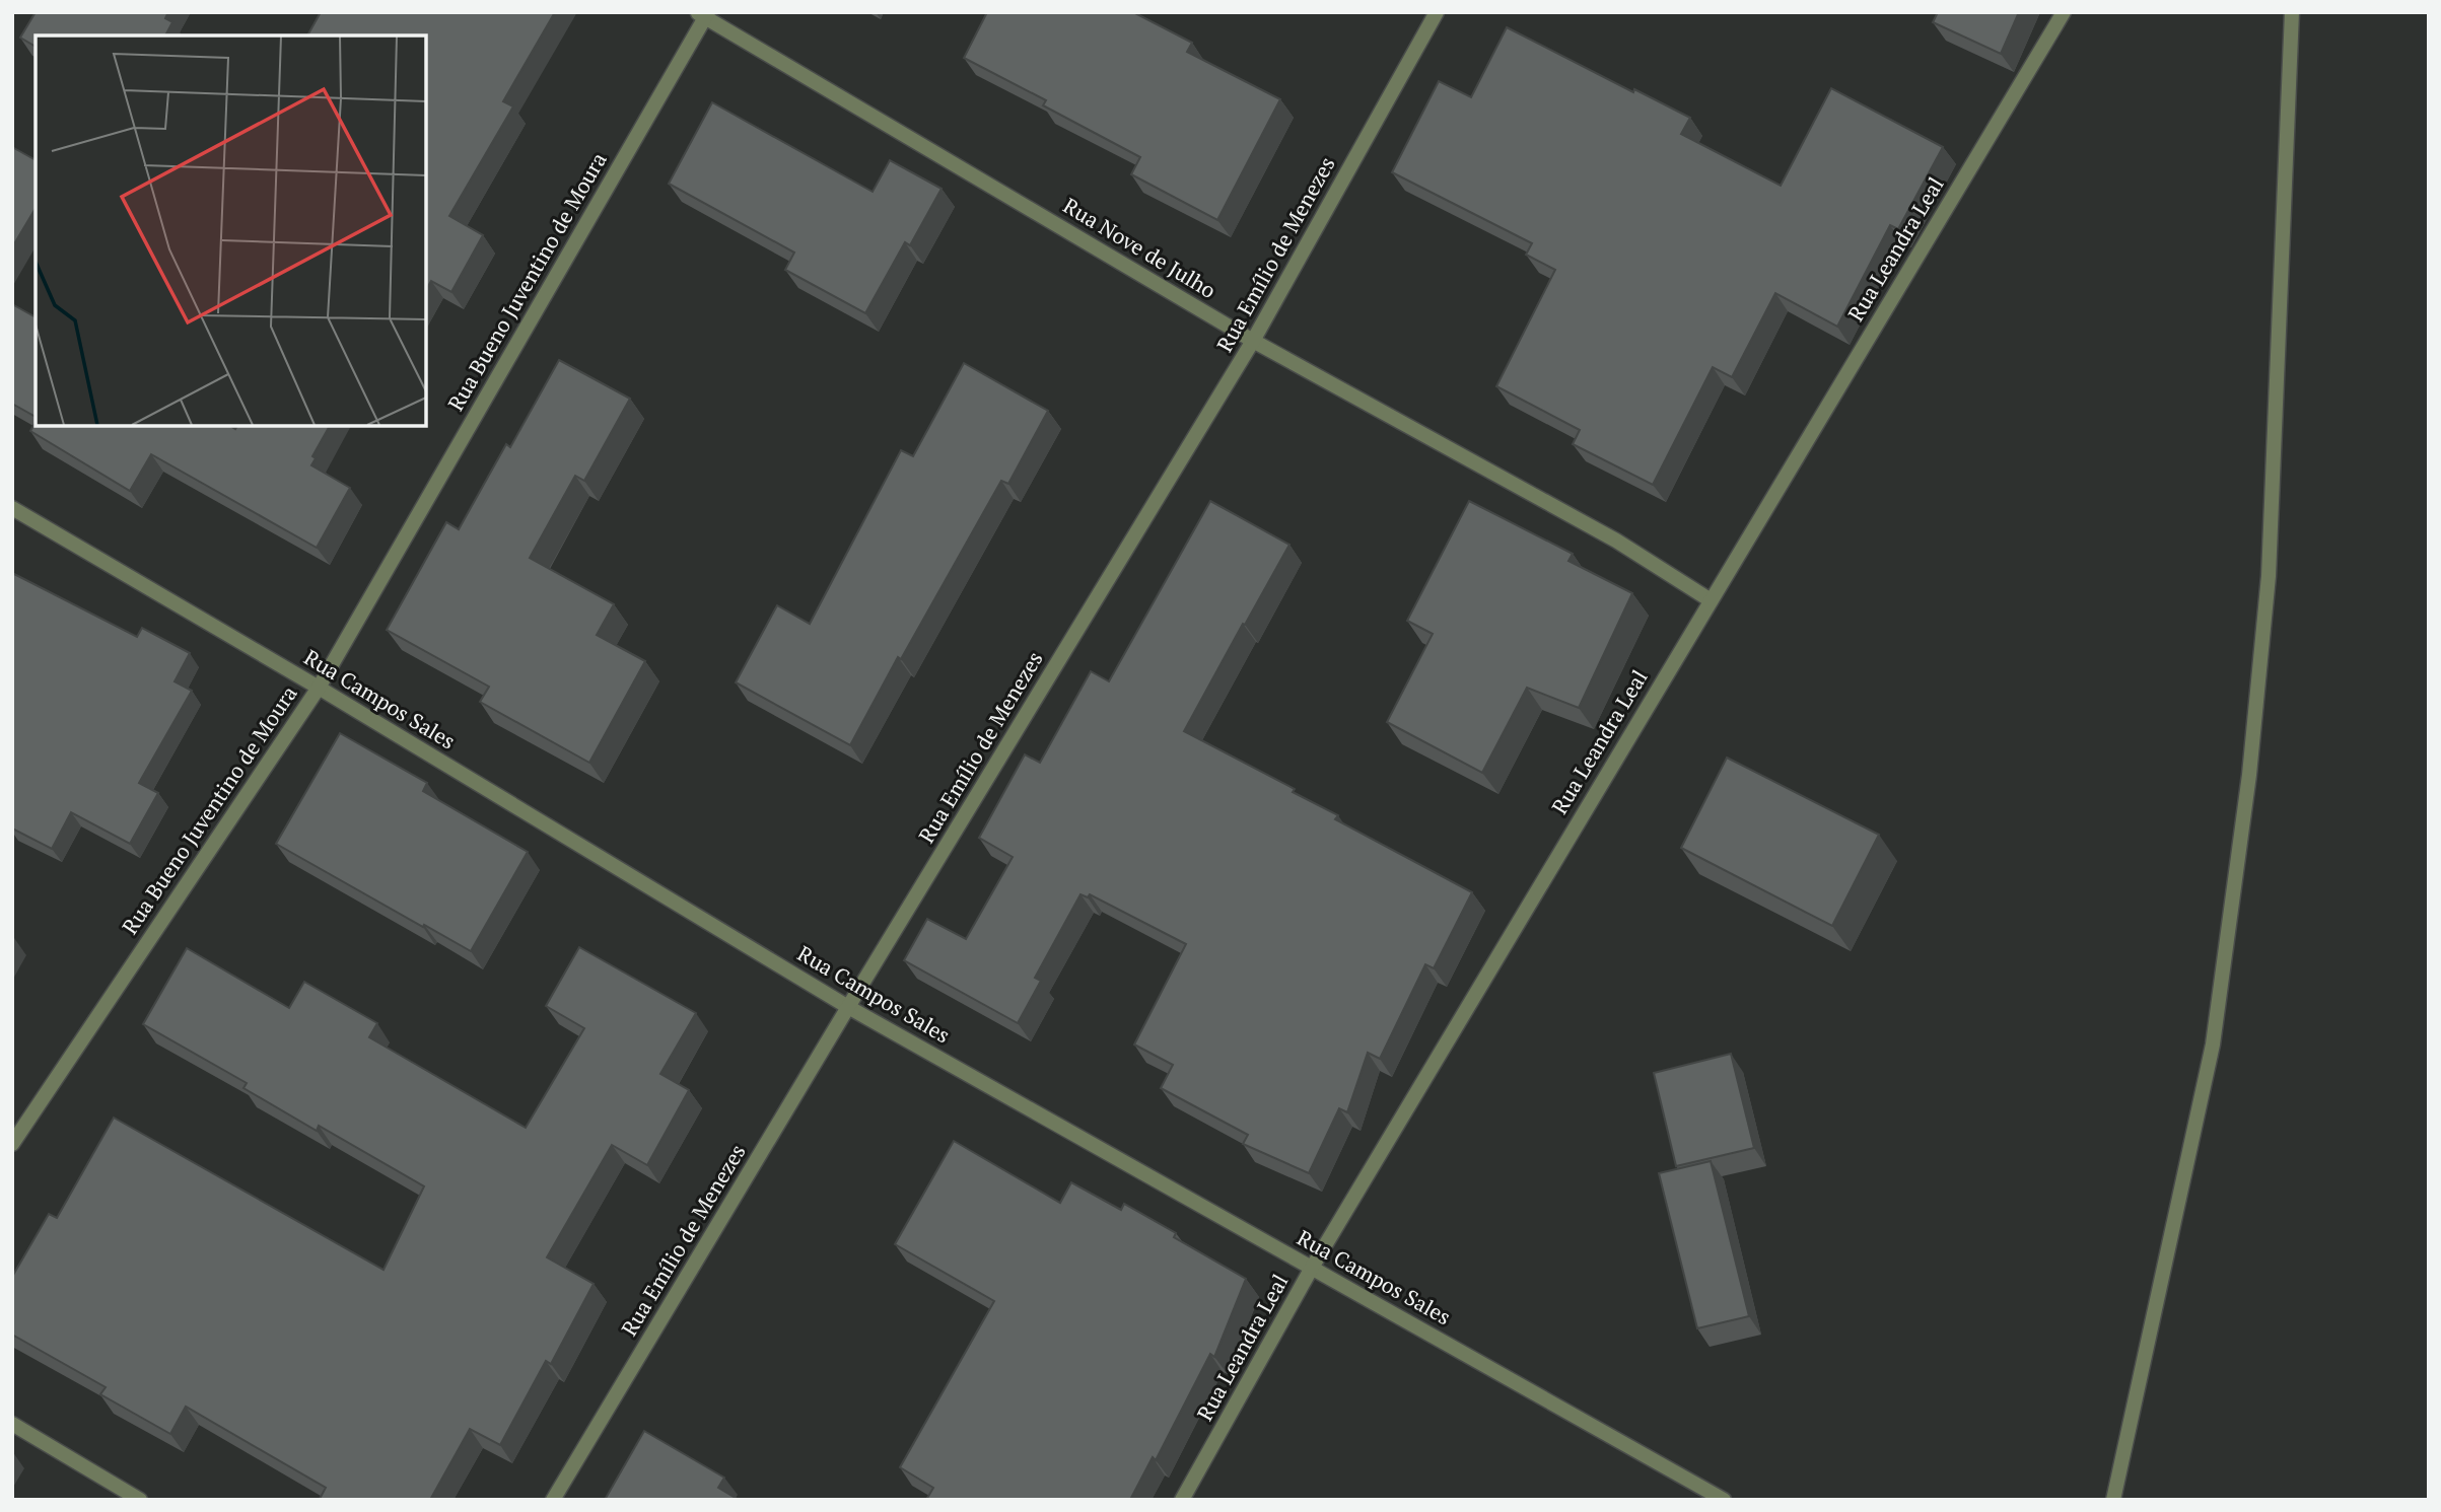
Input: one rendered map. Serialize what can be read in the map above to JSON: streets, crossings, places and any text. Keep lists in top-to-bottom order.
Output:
{
  "streets": {
    "street": [
      "Rua Nove de Julho",
      "Rua Leandra Leal",
      "Rua Emílio de Menezes",
      "Rua Bueno Juventino de Moura",
      "Rua Campos Sales"
    ]
  },
  "crossings": [
    ["Rua Nove de Julho", "Rua Leandra Leal"],
    ["Rua Nove de Julho", "Rua Emílio de Menezes"],
    ["Rua Nove de Julho", "Rua Bueno Juventino de Moura"],
    ["Rua Leandra Leal", "Rua Campos Sales"],
    ["Rua Emílio de Menezes", "Rua Campos Sales"],
    ["Rua Bueno Juventino de Moura", "Rua Campos Sales"]
  ]
}
